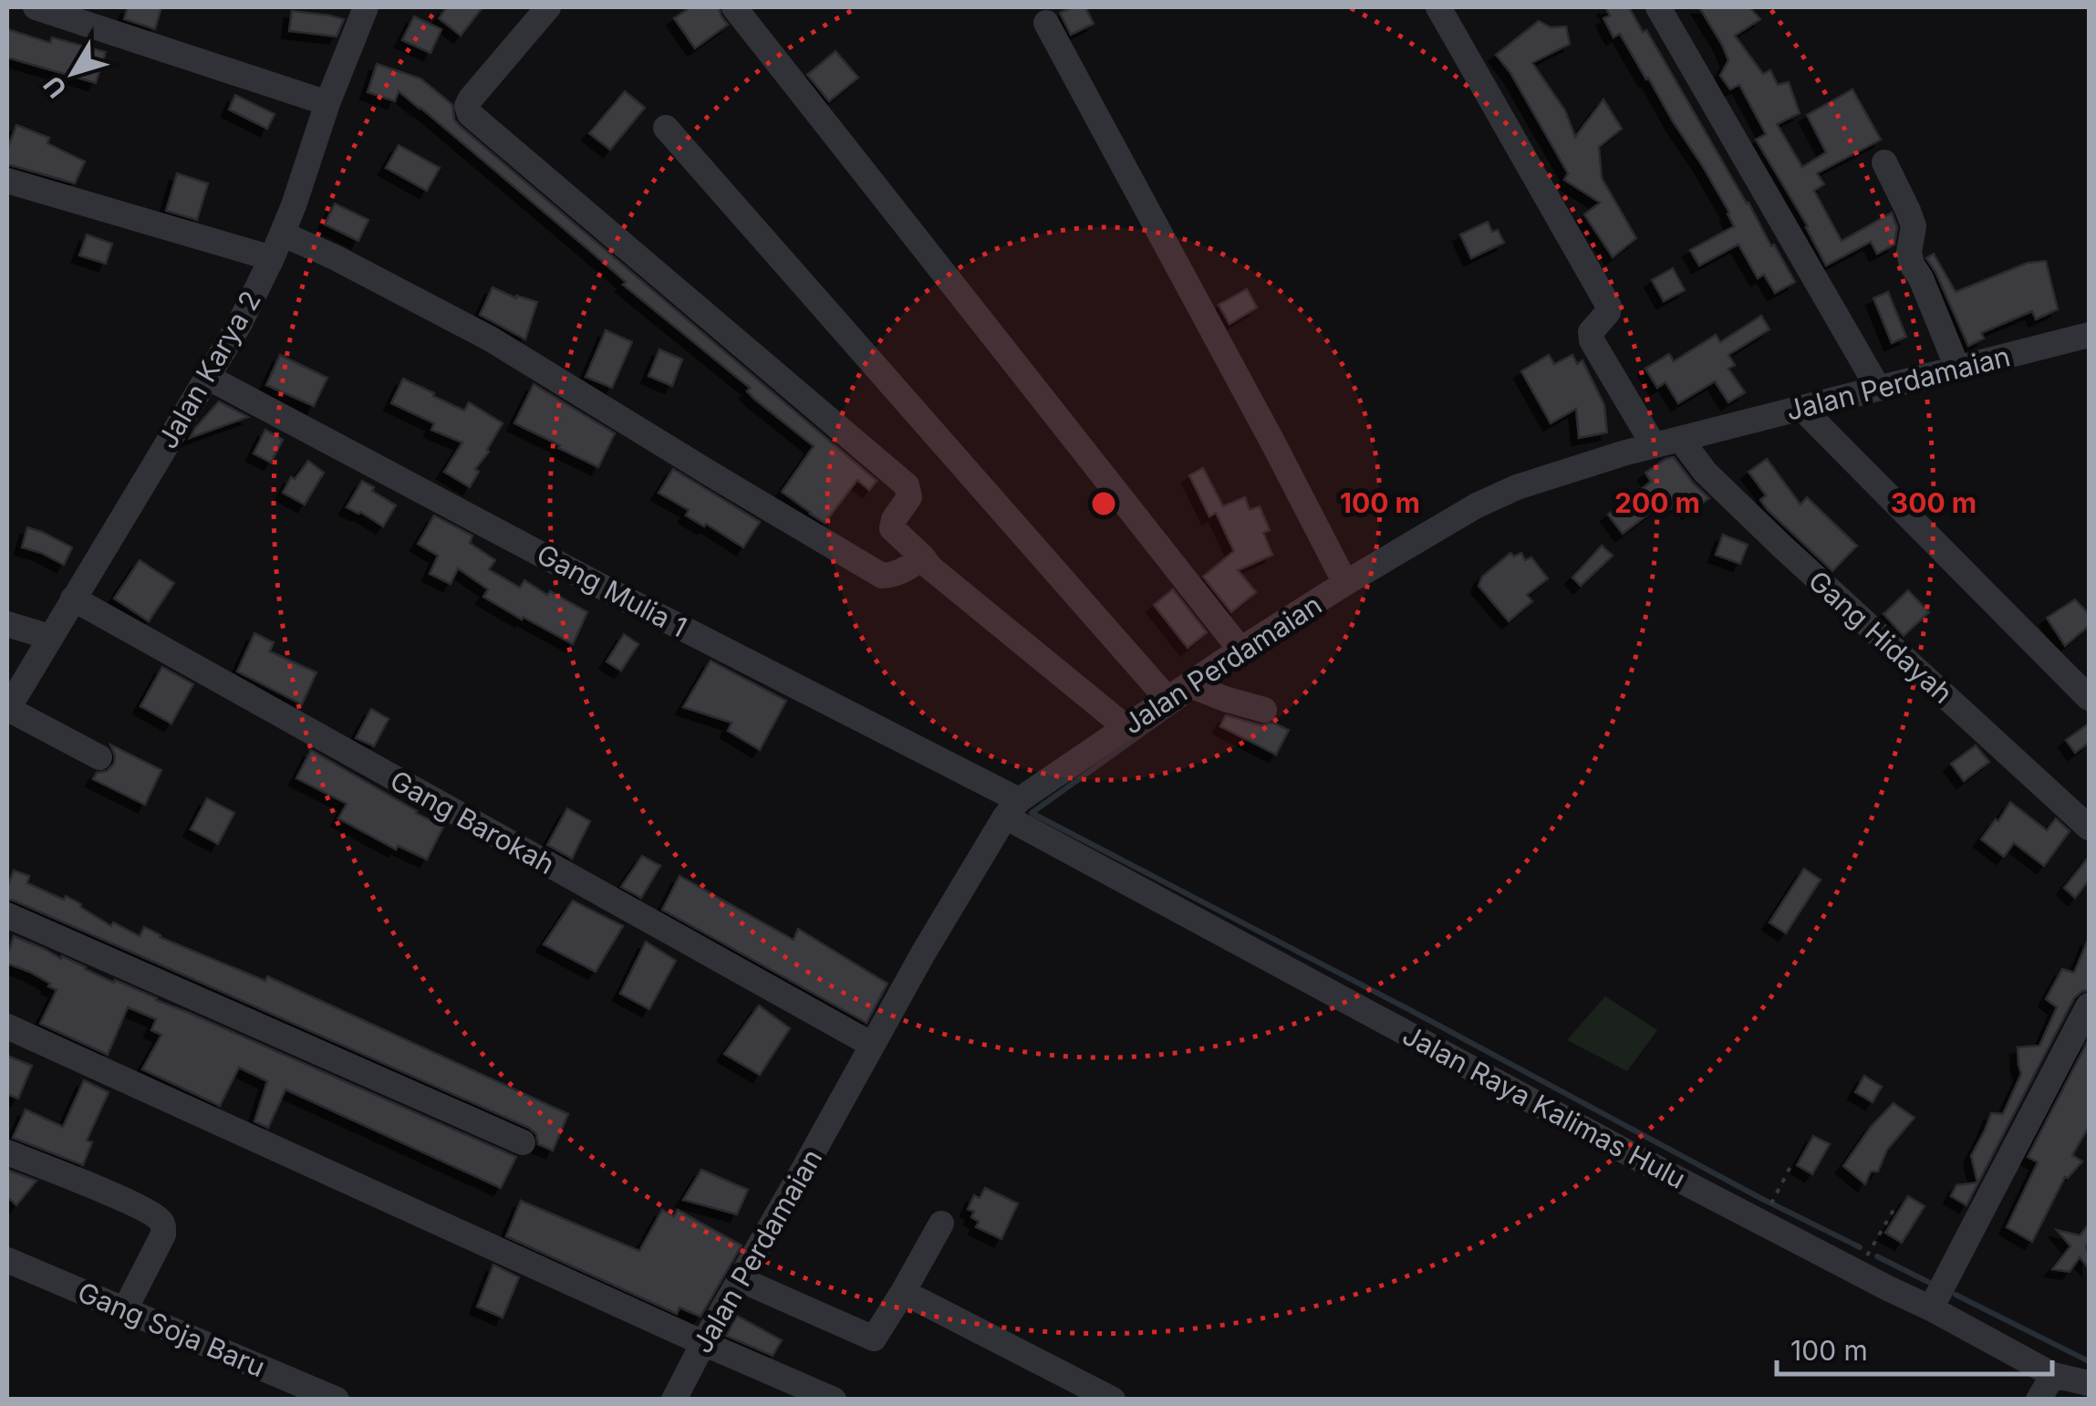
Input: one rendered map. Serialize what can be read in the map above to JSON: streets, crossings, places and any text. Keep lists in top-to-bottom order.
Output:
{
  "streets": {
    "street": [
      "Jalan Karya 2",
      "Jalan Perdamaian",
      "Gang Mulia 1",
      "Gang Hidayah",
      "Gang Barokah",
      "Jalan Raya Kalimas Hulu",
      "Gang Soja Baru"
    ]
  },
  "crossings": [
    ["Jalan Karya 2", "Gang Mulia 1"],
    ["Jalan Karya 2", "Gang Barokah"],
    ["Jalan Perdamaian", "Gang Mulia 1"],
    ["Jalan Perdamaian", "Gang Hidayah"],
    ["Jalan Perdamaian", "Gang Barokah"],
    ["Jalan Perdamaian", "Jalan Raya Kalimas Hulu"],
    ["Gang Mulia 1", "Jalan Raya Kalimas Hulu"]
  ],
  "scale_bar": "100 m",
  "north": "bottom left",
  "rings": ["100 m", "200 m", "300 m"]
}
